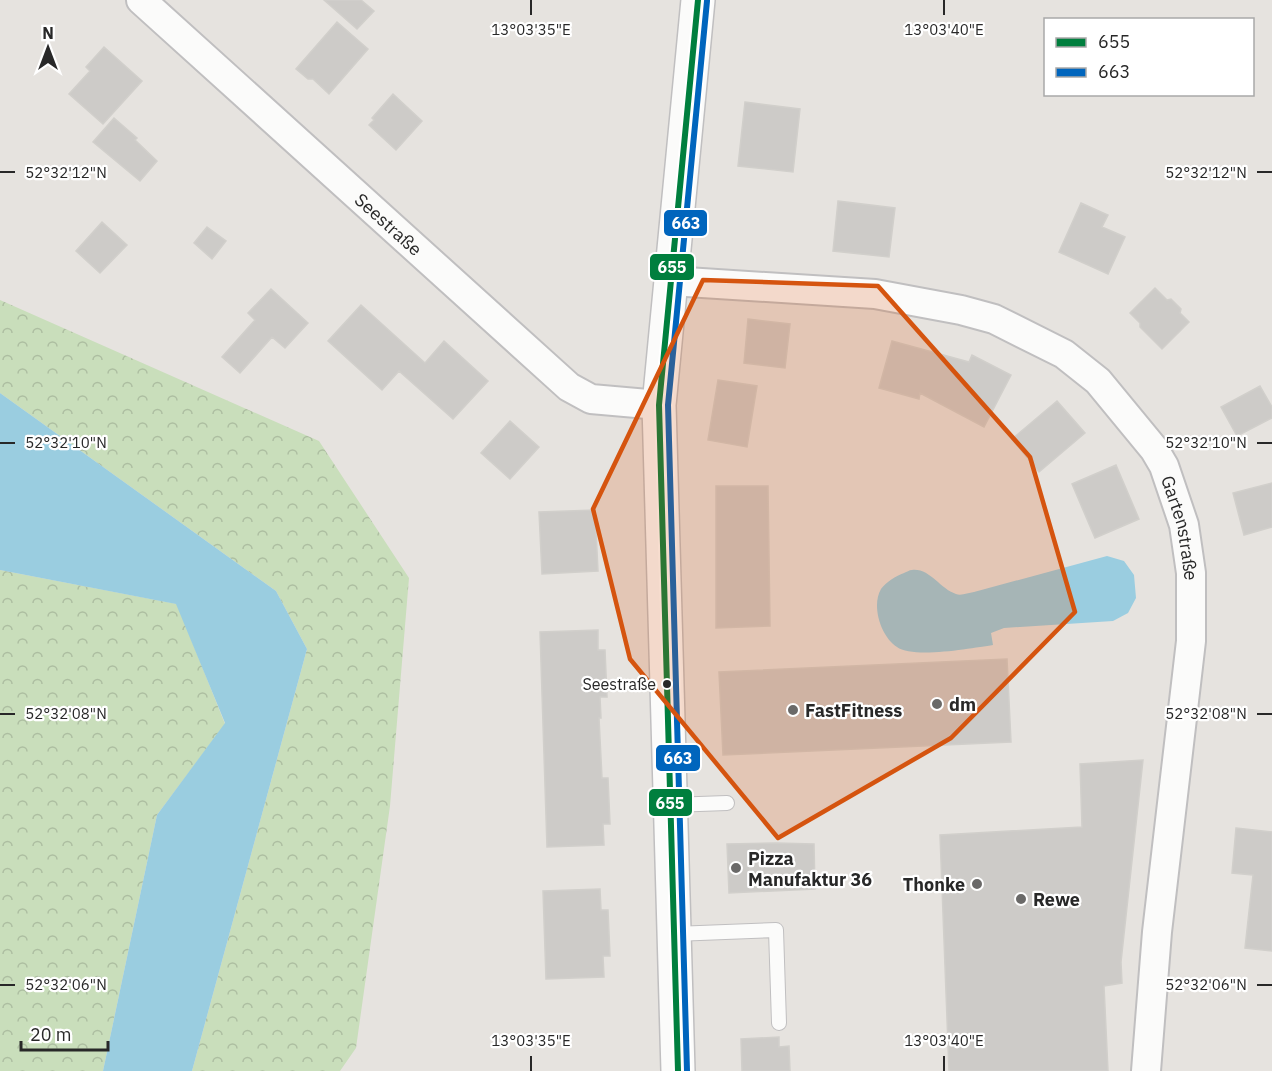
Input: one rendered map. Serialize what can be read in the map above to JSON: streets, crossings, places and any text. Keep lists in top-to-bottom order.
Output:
{
  "streets": {
    "street": ["Seestraße", "Gartenstraße"]
  },
  "places": [
    "Seestraße",
    "dm",
    "FastFitness",
    "Pizza Manufaktur 36",
    "Thonke",
    "Rewe"
  ],
  "lines": ["transit line 655", "transit line 663"],
  "legend": ["655", "663"],
  "scale_bar": "20 m",
  "north": "top",
  "coordinates": [
    "13°03'35\"E",
    "13°03'40\"E",
    "52°32'12\"N",
    "52°32'10\"N",
    "52°32'08\"N",
    "52°32'06\"N"
  ]
}
